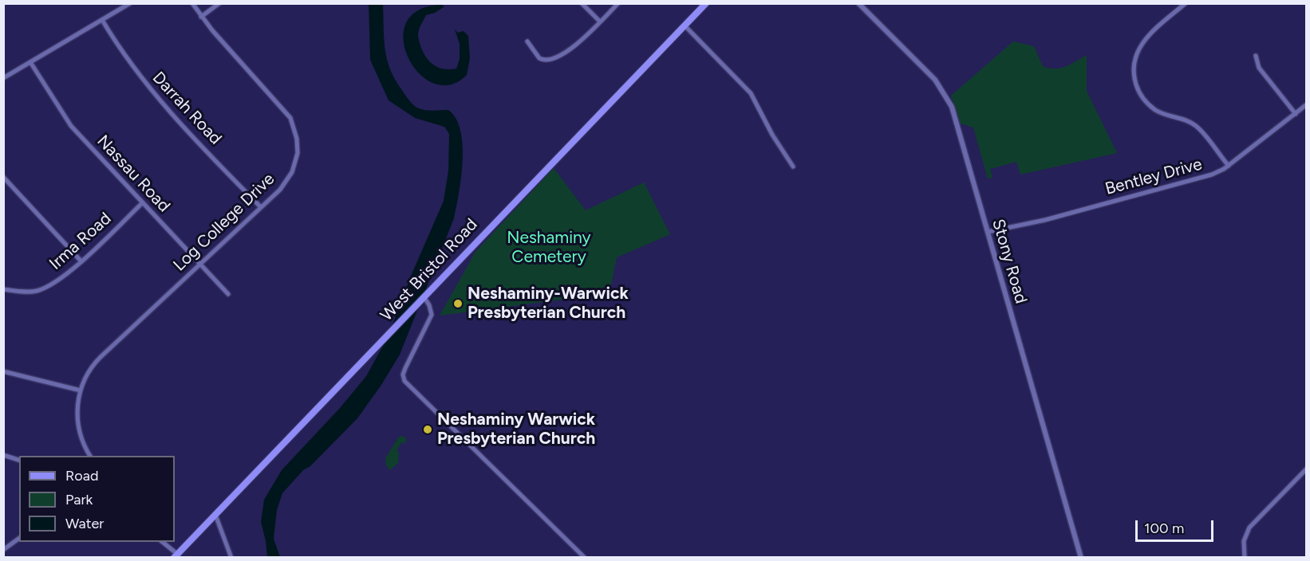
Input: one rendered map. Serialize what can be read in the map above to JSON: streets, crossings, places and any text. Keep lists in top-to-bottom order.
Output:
{
  "streets": {
    "main road": ["West Bristol Road"],
    "street": [
      "Darrah Road",
      "Nassau Road",
      "Bentley Drive",
      "Log College Drive",
      "Irma Road",
      "Stony Road"
    ]
  },
  "crossings": [
    ["Darrah Road", "Log College Drive"],
    ["Nassau Road", "Log College Drive"],
    ["Nassau Road", "Irma Road"],
    ["Bentley Drive", "Stony Road"]
  ],
  "parks": ["Neshaminy Cemetery"],
  "places": ["Neshaminy-Warwick Presbyterian Church", "Neshaminy Warwick Presbyterian Church"],
  "legend": ["Road", "Park", "Water"],
  "scale_bar": "100 m"
}
